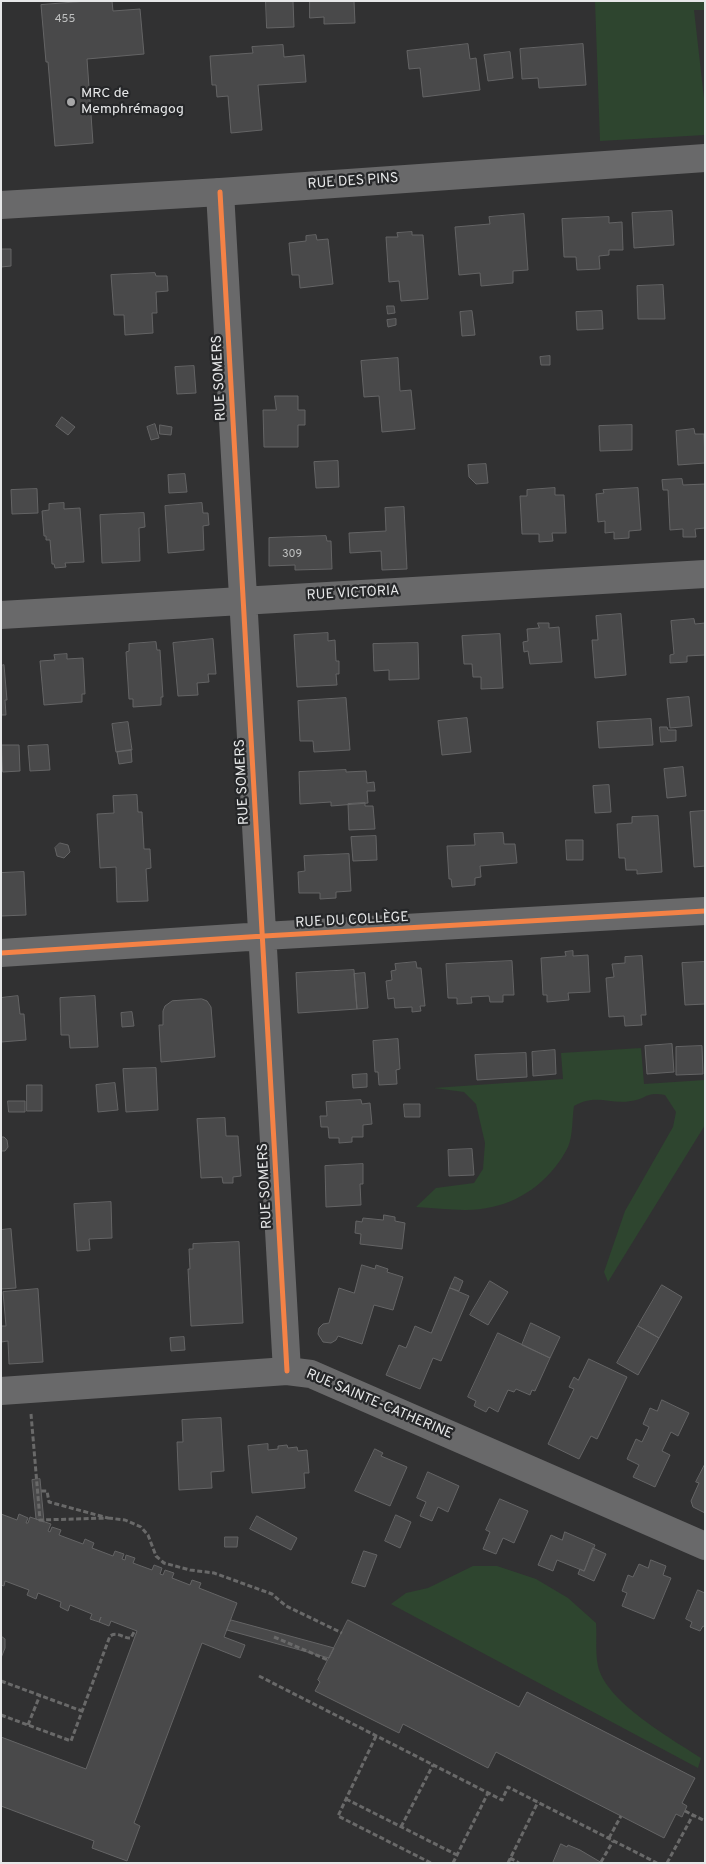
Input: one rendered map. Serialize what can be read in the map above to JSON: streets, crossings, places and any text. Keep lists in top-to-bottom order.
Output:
{
  "streets": {
    "street": [
      "RUE DES PINS",
      "RUE SOMERS",
      "RUE VICTORIA",
      "RUE DU COLLÈGE",
      "RUE SAINTE-CATHERINE"
    ]
  },
  "crossings": [
    ["RUE DES PINS", "RUE SOMERS"],
    ["RUE SOMERS", "RUE VICTORIA"],
    ["RUE SOMERS", "RUE DU COLLÈGE"],
    ["RUE SOMERS", "RUE SAINTE-CATHERINE"]
  ],
  "places": ["MRC de Memphrémagog"],
  "house_numbers": ["455", "309"]
}
